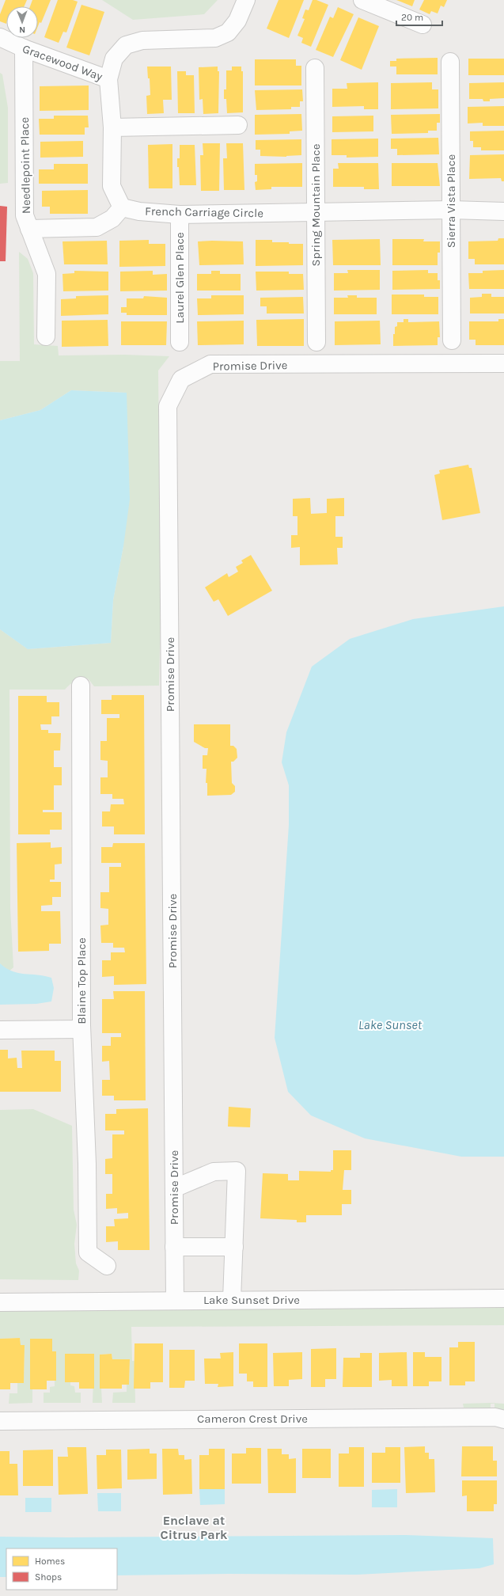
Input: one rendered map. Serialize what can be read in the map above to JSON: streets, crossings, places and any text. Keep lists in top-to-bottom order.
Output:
{
  "streets": {
    "street": [
      "Gracewood Way",
      "Needlepoint Place",
      "Sierra Vista Place",
      "Spring Mountain Place",
      "French Carriage Circle",
      "Laurel Glen Place",
      "Promise Drive",
      "Blaine Top Place",
      "Lake Sunset Drive",
      "Cameron Crest Drive"
    ]
  },
  "crossings": [
    ["Gracewood Way", "Needlepoint Place"],
    ["Sierra Vista Place", "French Carriage Circle"],
    ["Spring Mountain Place", "French Carriage Circle"],
    ["French Carriage Circle", "Laurel Glen Place"],
    ["Promise Drive", "Lake Sunset Drive"]
  ],
  "districts": ["Enclave at Citrus Park"],
  "water": ["Lake Sunset"],
  "legend": ["Homes", "Shops"],
  "scale_bar": "20 m",
  "north": "bottom"
}
